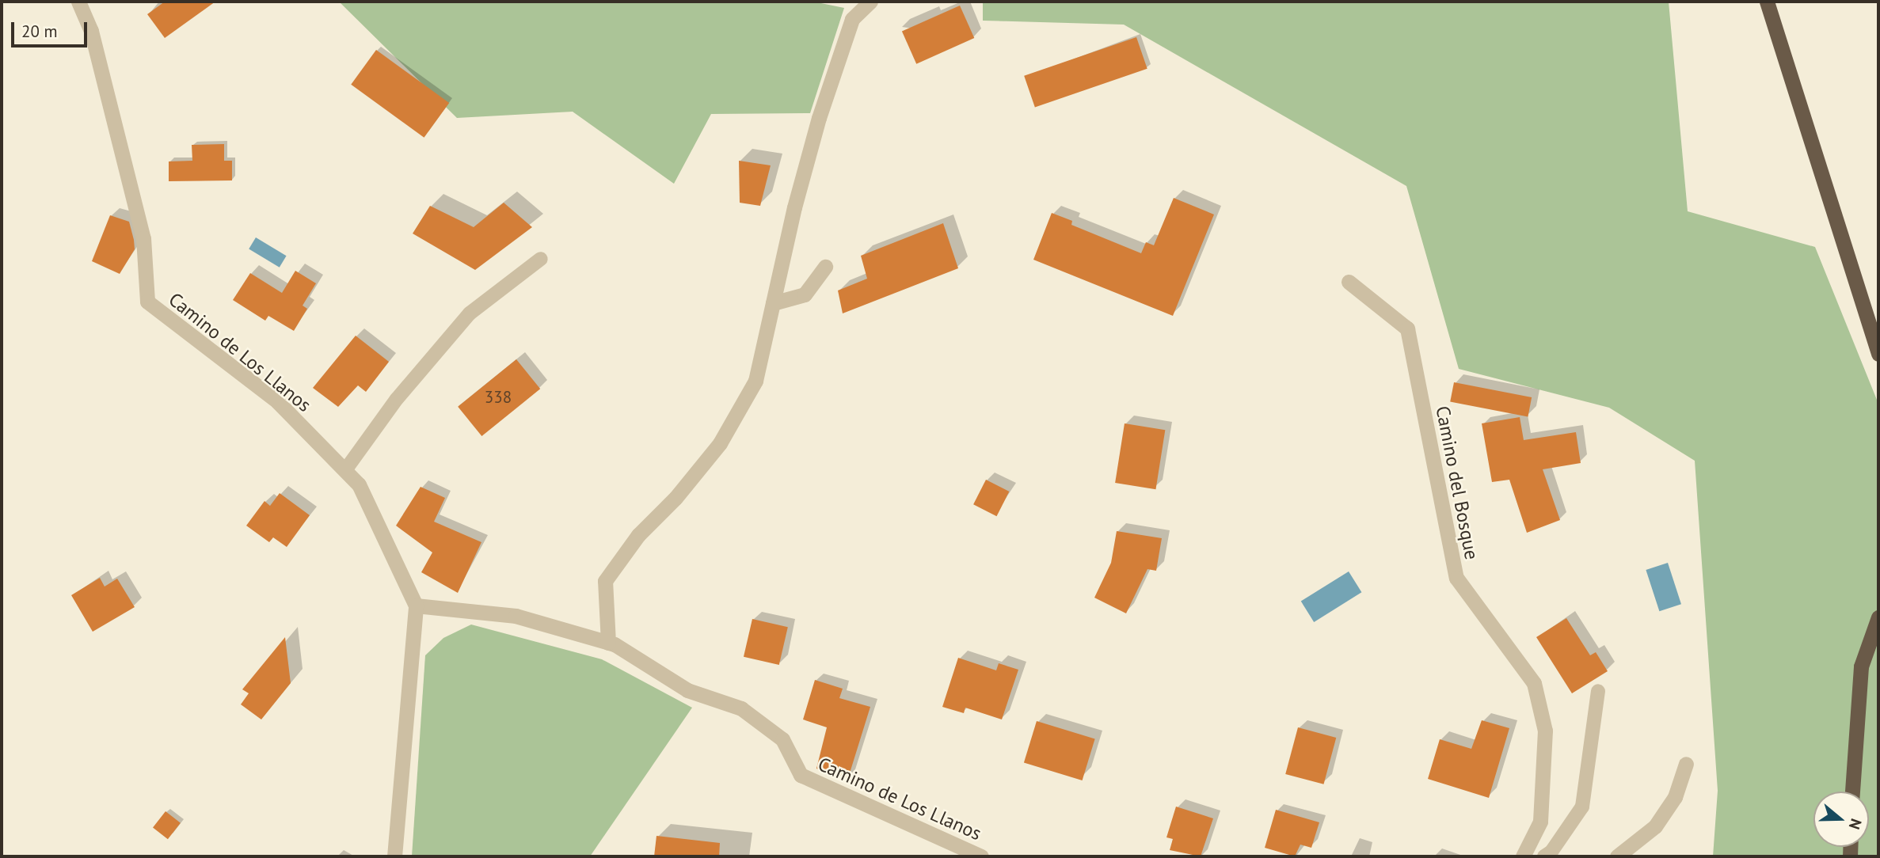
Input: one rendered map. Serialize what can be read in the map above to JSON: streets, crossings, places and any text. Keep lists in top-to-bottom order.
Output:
{
  "streets": {
    "street": ["Camino de Los Llanos", "Camino del Bosque"]
  },
  "house_numbers": ["338"],
  "scale_bar": "20 m",
  "north": "right"
}
